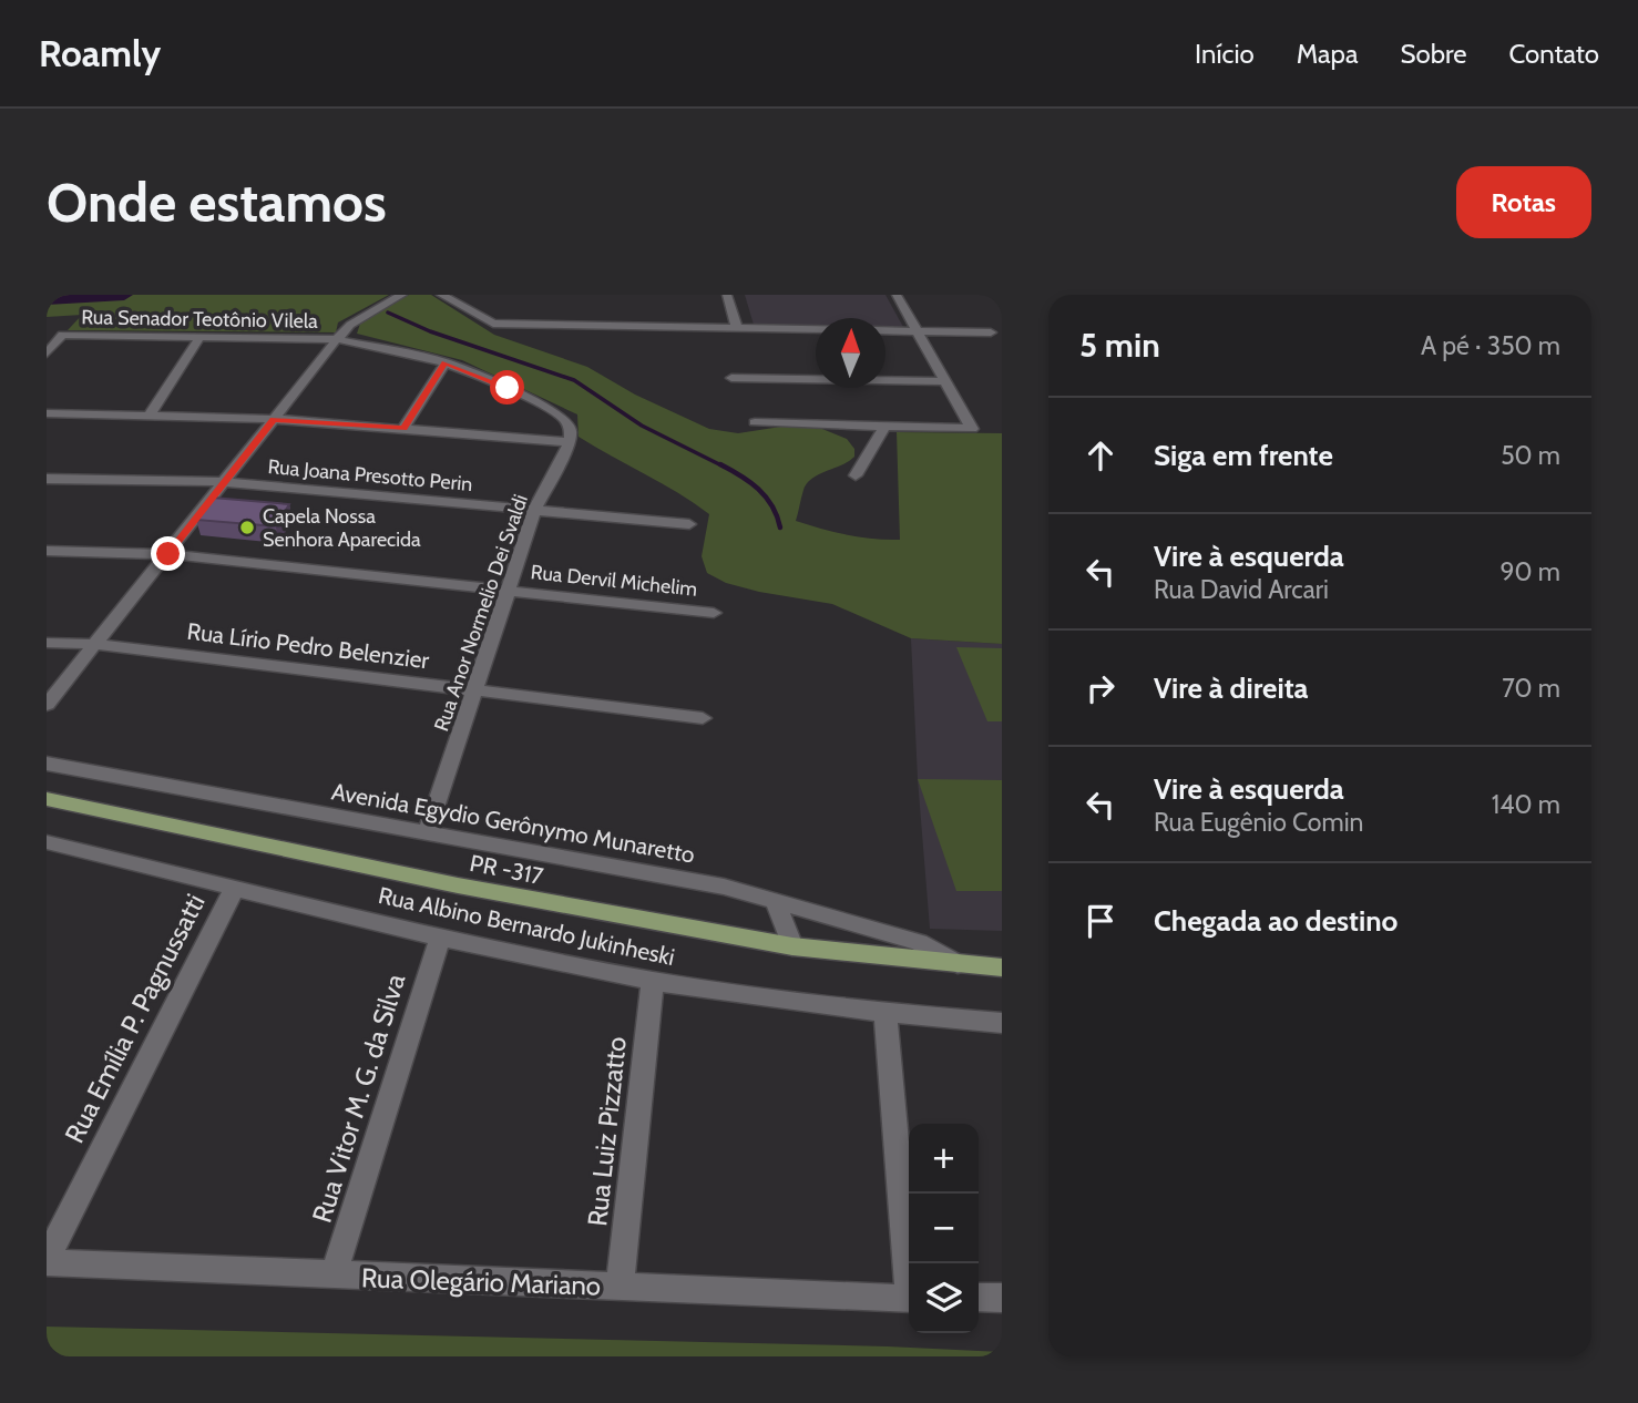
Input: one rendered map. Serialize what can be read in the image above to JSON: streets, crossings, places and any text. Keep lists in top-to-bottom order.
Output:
{
  "streets": {
    "main road": ["PR -317"],
    "street": [
      "Rua Senador Teotônio Vilela",
      "Rua Joana Presotto Perin",
      "Rua Dervil Michelim",
      "Rua Anor Normelio Dei Svaldi",
      "Rua Lírio Pedro Belenzier",
      "Avenida Egydio Gerônymo Munaretto",
      "Rua Albino Bernardo Jukinheski",
      "Rua Emília P. Pagnussatti",
      "Rua Vitor M. G. da Silva",
      "Rua Luiz Pizzatto",
      "Rua Olegário Mariano"
    ]
  },
  "crossings": [
    ["Rua Joana Presotto Perin", "Rua Anor Normelio Dei Svaldi"],
    ["Rua Dervil Michelim", "Rua Anor Normelio Dei Svaldi"],
    ["Rua Anor Normelio Dei Svaldi", "Rua Lírio Pedro Belenzier"],
    ["Rua Anor Normelio Dei Svaldi", "Avenida Egydio Gerônymo Munaretto"],
    ["Avenida Egydio Gerônymo Munaretto", "PR -317"],
    ["Rua Albino Bernardo Jukinheski", "Rua Emília P. Pagnussatti"],
    ["Rua Albino Bernardo Jukinheski", "Rua Vitor M. G. da Silva"],
    ["Rua Albino Bernardo Jukinheski", "Rua Luiz Pizzatto"],
    ["Rua Emília P. Pagnussatti", "Rua Olegário Mariano"],
    ["Rua Vitor M. G. da Silva", "Rua Olegário Mariano"],
    ["Rua Luiz Pizzatto", "Rua Olegário Mariano"]
  ],
  "places": ["Capela Nossa Senhora Aparecida"],
  "north": "top",
  "page": {
    "header": "Roamly",
    "nav": [
      "Início",
      "Mapa",
      "Sobre",
      "Contato"
    ],
    "buttons": "Rotas",
    "title": "Onde estamos",
    "heading": ["5 min", "A pé · 350 m"],
    "list": [
      ["Siga em frente", "50 m"],
      ["Vire à esquerda", "Rua David Arcari", "90 m"],
      ["Vire à direita", "70 m"],
      ["Vire à esquerda", "Rua Eugênio Comin", "140 m"],
      "Chegada ao destino"
    ],
    "map_buttons": ["+", "−"]
  }
}
